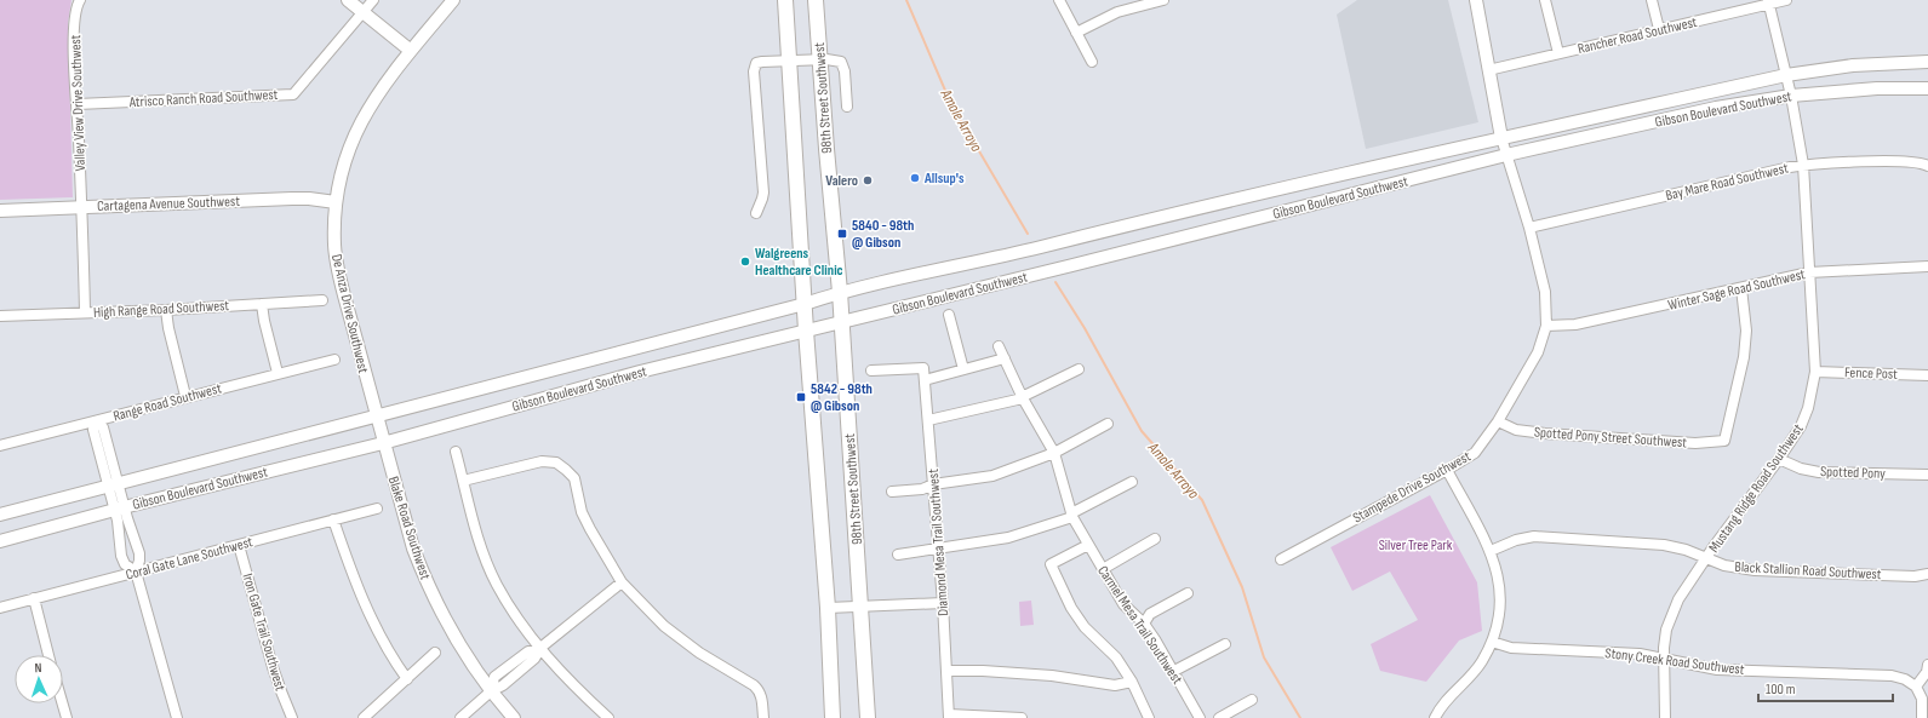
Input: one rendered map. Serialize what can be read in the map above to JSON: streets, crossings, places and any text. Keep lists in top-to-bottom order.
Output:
{
  "streets": {
    "main road": ["98th Street Southwest"],
    "street": [
      "Rancher Road Southwest",
      "Atrisco Ranch Road Southwest",
      "Valley View Drive Southwest",
      "Gibson Boulevard Southwest",
      "Bay Mare Road Southwest",
      "Cartagena Avenue Southwest",
      "Winter Sage Road Southwest",
      "High Range Road Southwest",
      "De Anza Drive Southwest",
      "Fence Post",
      "Range Road Southwest",
      "Spotted Pony Street Southwest",
      "Spotted Pony",
      "Stampede Drive Southwest",
      "Mustang Ridge Road Southwest",
      "Blake Road Southwest",
      "Diamond Mesa Trail Southwest",
      "Coral Gate Lane Southwest",
      "Black Stallion Road Southwest",
      "Carmel Mesa Trail Southwest",
      "Iron Gate Trail Southwest",
      "Stony Creek Road Southwest"
    ]
  },
  "crossings": [
    ["Rancher Road Southwest", "Mustang Ridge Road Southwest"],
    ["Atrisco Ranch Road Southwest", "Valley View Drive Southwest"],
    ["98th Street Southwest", "Gibson Boulevard Southwest"],
    ["Valley View Drive Southwest", "Cartagena Avenue Southwest"],
    ["Valley View Drive Southwest", "High Range Road Southwest"],
    ["Gibson Boulevard Southwest", "De Anza Drive Southwest"],
    ["Gibson Boulevard Southwest", "Stampede Drive Southwest"],
    ["Gibson Boulevard Southwest", "Mustang Ridge Road Southwest"],
    ["Gibson Boulevard Southwest", "Blake Road Southwest"],
    ["Bay Mare Road Southwest", "Stampede Drive Southwest"],
    ["Bay Mare Road Southwest", "Mustang Ridge Road Southwest"],
    ["Cartagena Avenue Southwest", "De Anza Drive Southwest"],
    ["Winter Sage Road Southwest", "Spotted Pony Street Southwest"],
    ["Winter Sage Road Southwest", "Stampede Drive Southwest"],
    ["Winter Sage Road Southwest", "Mustang Ridge Road Southwest"],
    ["De Anza Drive Southwest", "Blake Road Southwest"],
    ["Fence Post", "Mustang Ridge Road Southwest"],
    ["Spotted Pony Street Southwest", "Stampede Drive Southwest"],
    ["Spotted Pony", "Mustang Ridge Road Southwest"],
    ["Mustang Ridge Road Southwest", "Black Stallion Road Southwest"],
    ["Mustang Ridge Road Southwest", "Stony Creek Road Southwest"],
    ["Coral Gate Lane Southwest", "Iron Gate Trail Southwest"]
  ],
  "water": ["Amole Arroyo"],
  "parks": ["Silver Tree Park"],
  "places": {
    "other": ["Allsup's", "Valero", "Walgreens Healthcare Clinic"],
    "transit": ["5840 - 98th @ Gibson", "5842 - 98th @ Gibson"]
  },
  "scale_bar": "100 m",
  "north": "top"
}
